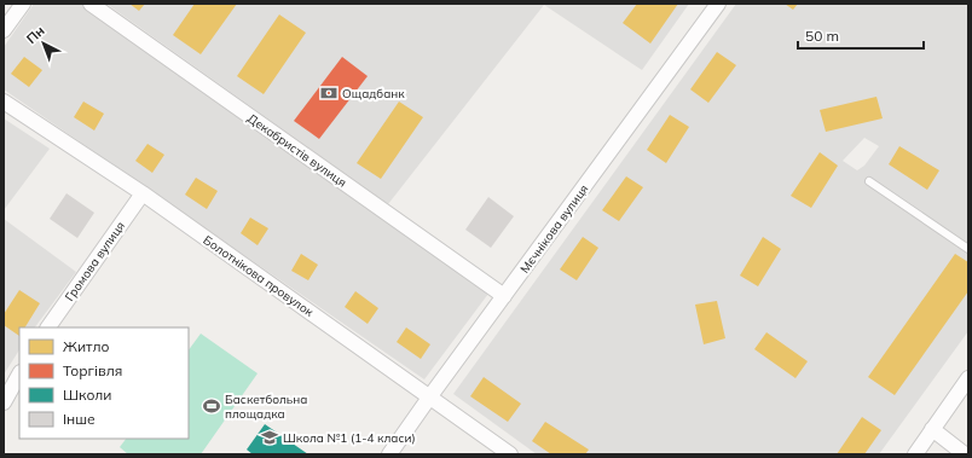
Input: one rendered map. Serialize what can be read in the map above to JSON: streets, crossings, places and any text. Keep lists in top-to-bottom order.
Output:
{
  "streets": {
    "street": [
      "Декабристів вулиця",
      "Мєчнікова вулиця",
      "Громова вулиця",
      "Болотнікова провулок"
    ]
  },
  "crossings": [
    ["Декабристів вулиця", "Мєчнікова вулиця"],
    ["Мєчнікова вулиця", "Болотнікова провулок"],
    ["Громова вулиця", "Болотнікова провулок"]
  ],
  "places": {
    "bank": ["Ощадбанк"],
    "sports": ["Баскетбольна площадка"],
    "school or university": ["Школа №1 (1-4 класи)"]
  },
  "legend": [
    "Житло",
    "Торгівля",
    "Школи",
    "Інше"
  ],
  "scale_bar": "50 m",
  "north": "top left"
}
